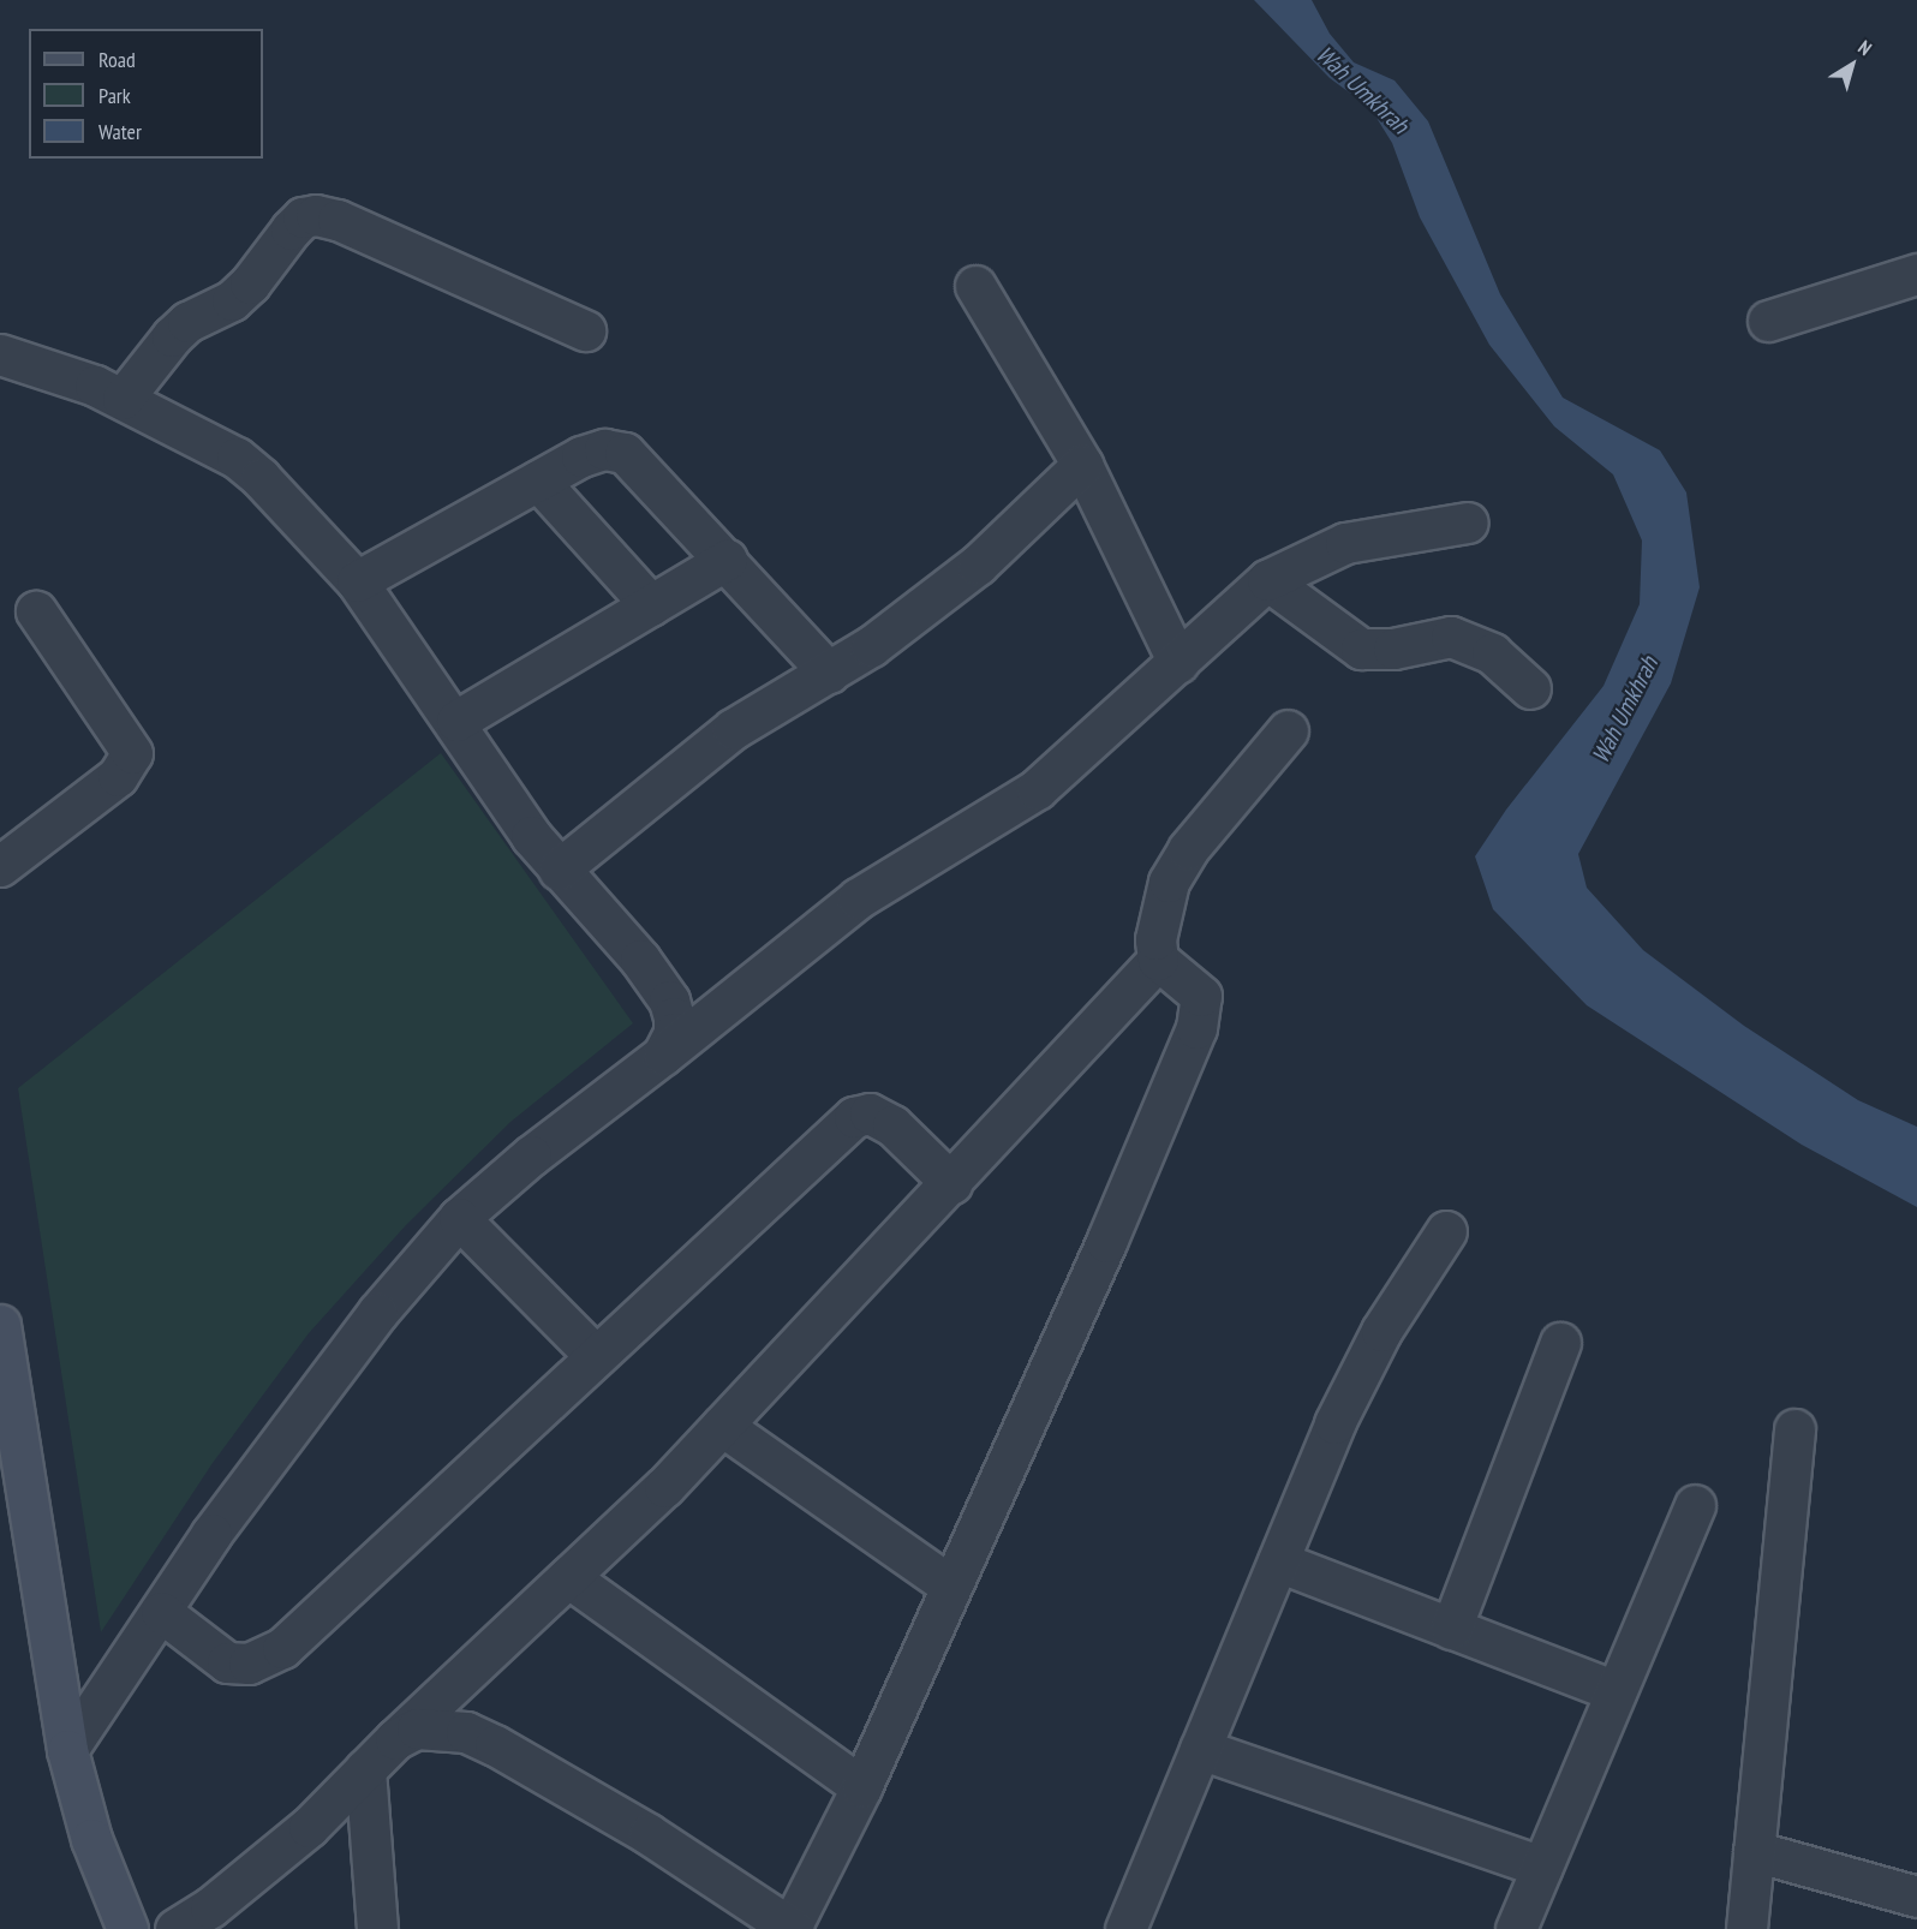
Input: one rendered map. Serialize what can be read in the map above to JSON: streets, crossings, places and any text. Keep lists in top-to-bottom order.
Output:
{
  "water": ["Wah Umkhrah"],
  "legend": ["Road", "Park", "Water"],
  "north": "top right"
}
